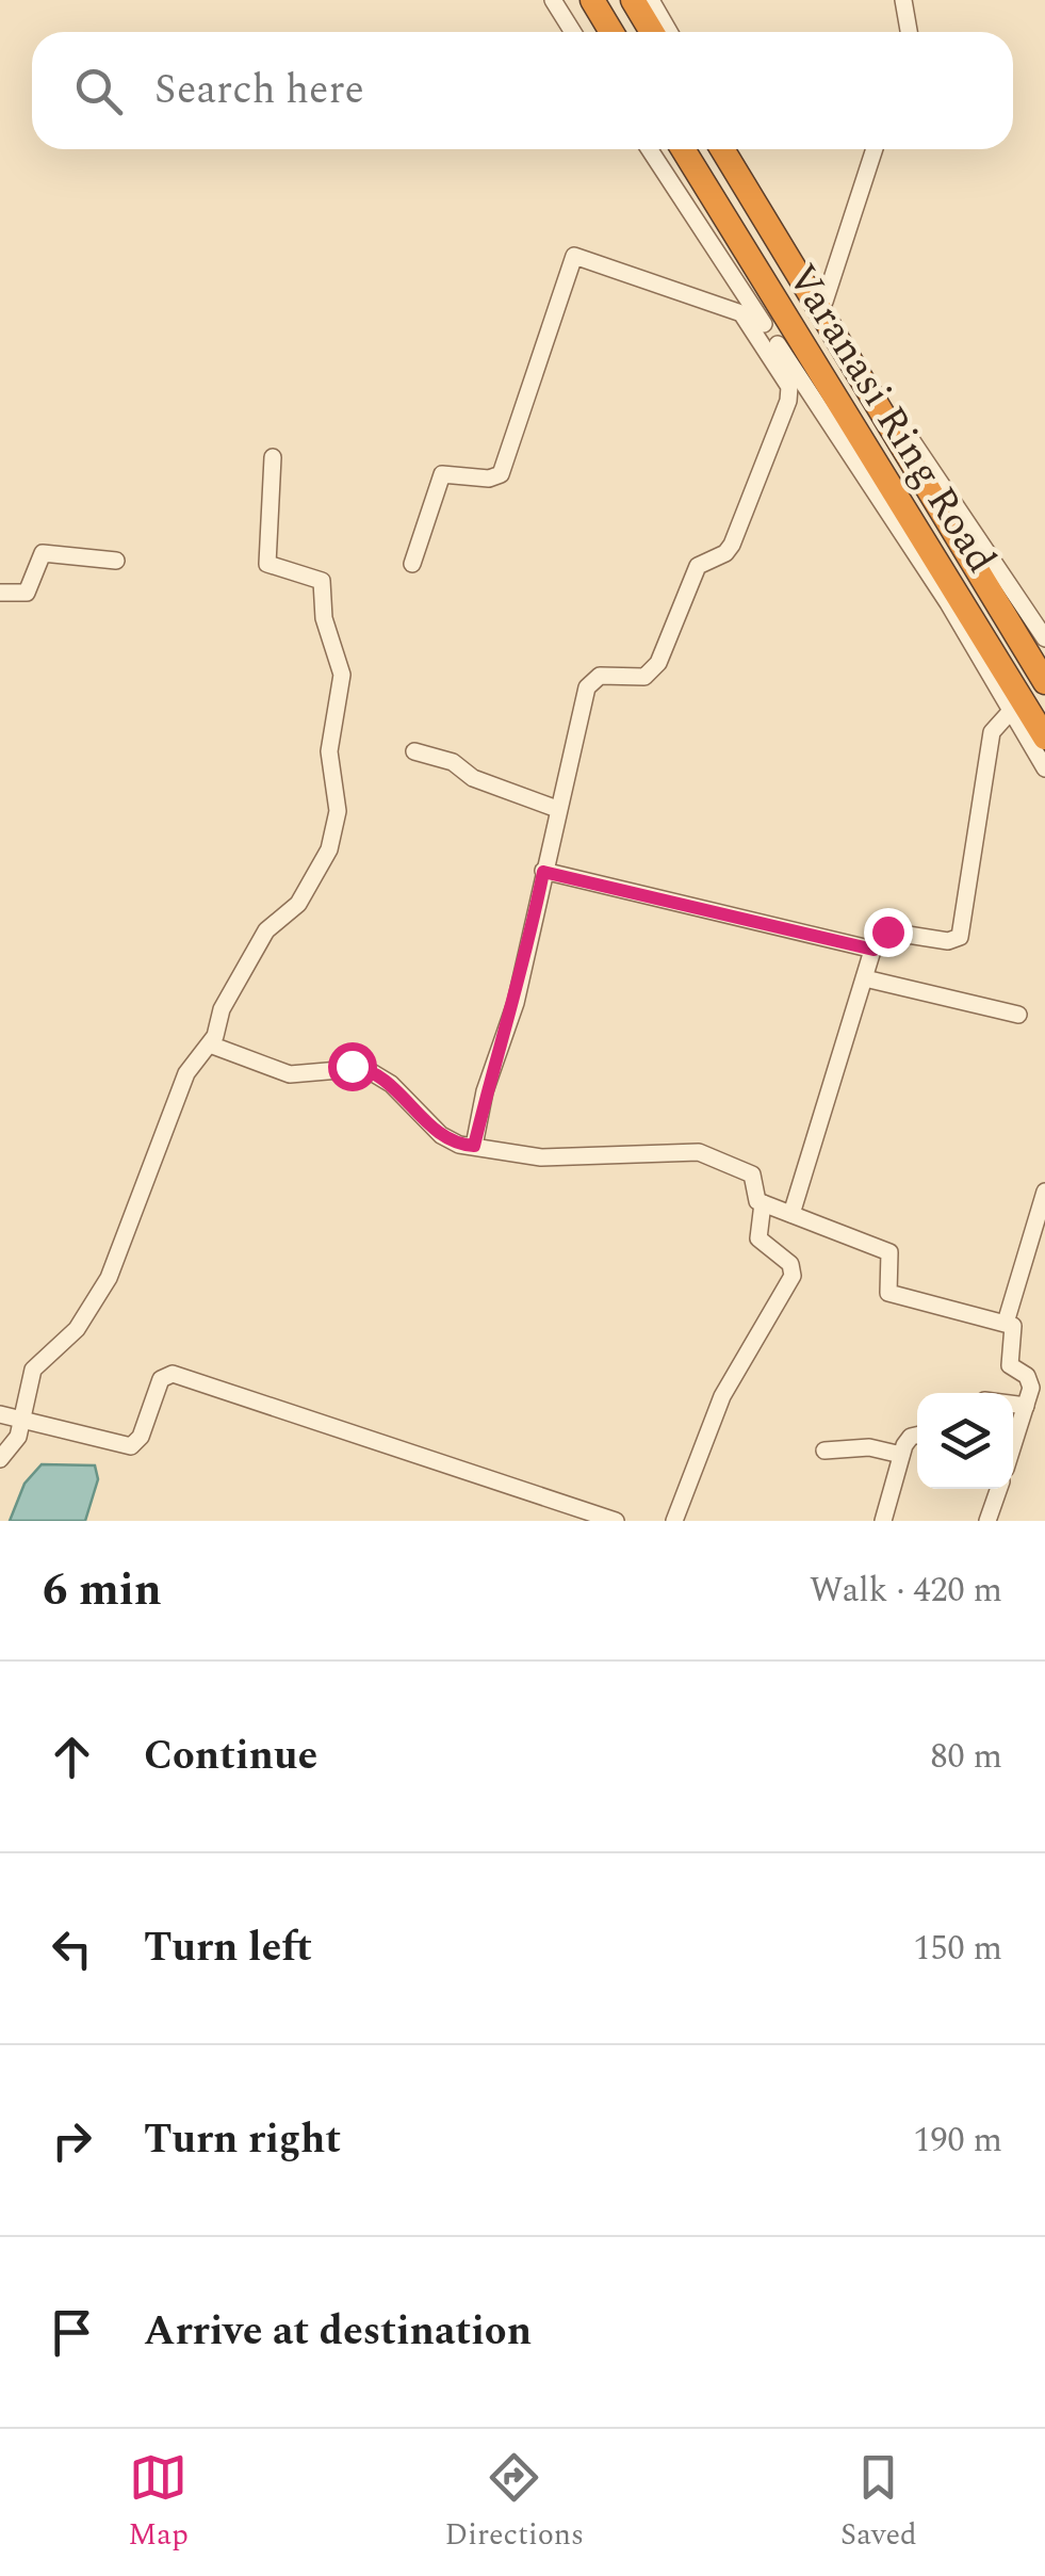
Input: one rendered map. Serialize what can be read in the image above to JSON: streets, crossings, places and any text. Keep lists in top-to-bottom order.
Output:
{
  "streets": {
    "highway": ["Varanasi Ring Road"]
  },
  "page": {
    "search": "Search here",
    "heading": ["6 min", "Walk · 420 m"],
    "list": [
      ["Continue", "80 m"],
      ["Turn left", "150 m"],
      ["Turn right", "190 m"],
      "Arrive at destination"
    ],
    "nav": ["Map", "Directions", "Saved"]
  }
}
